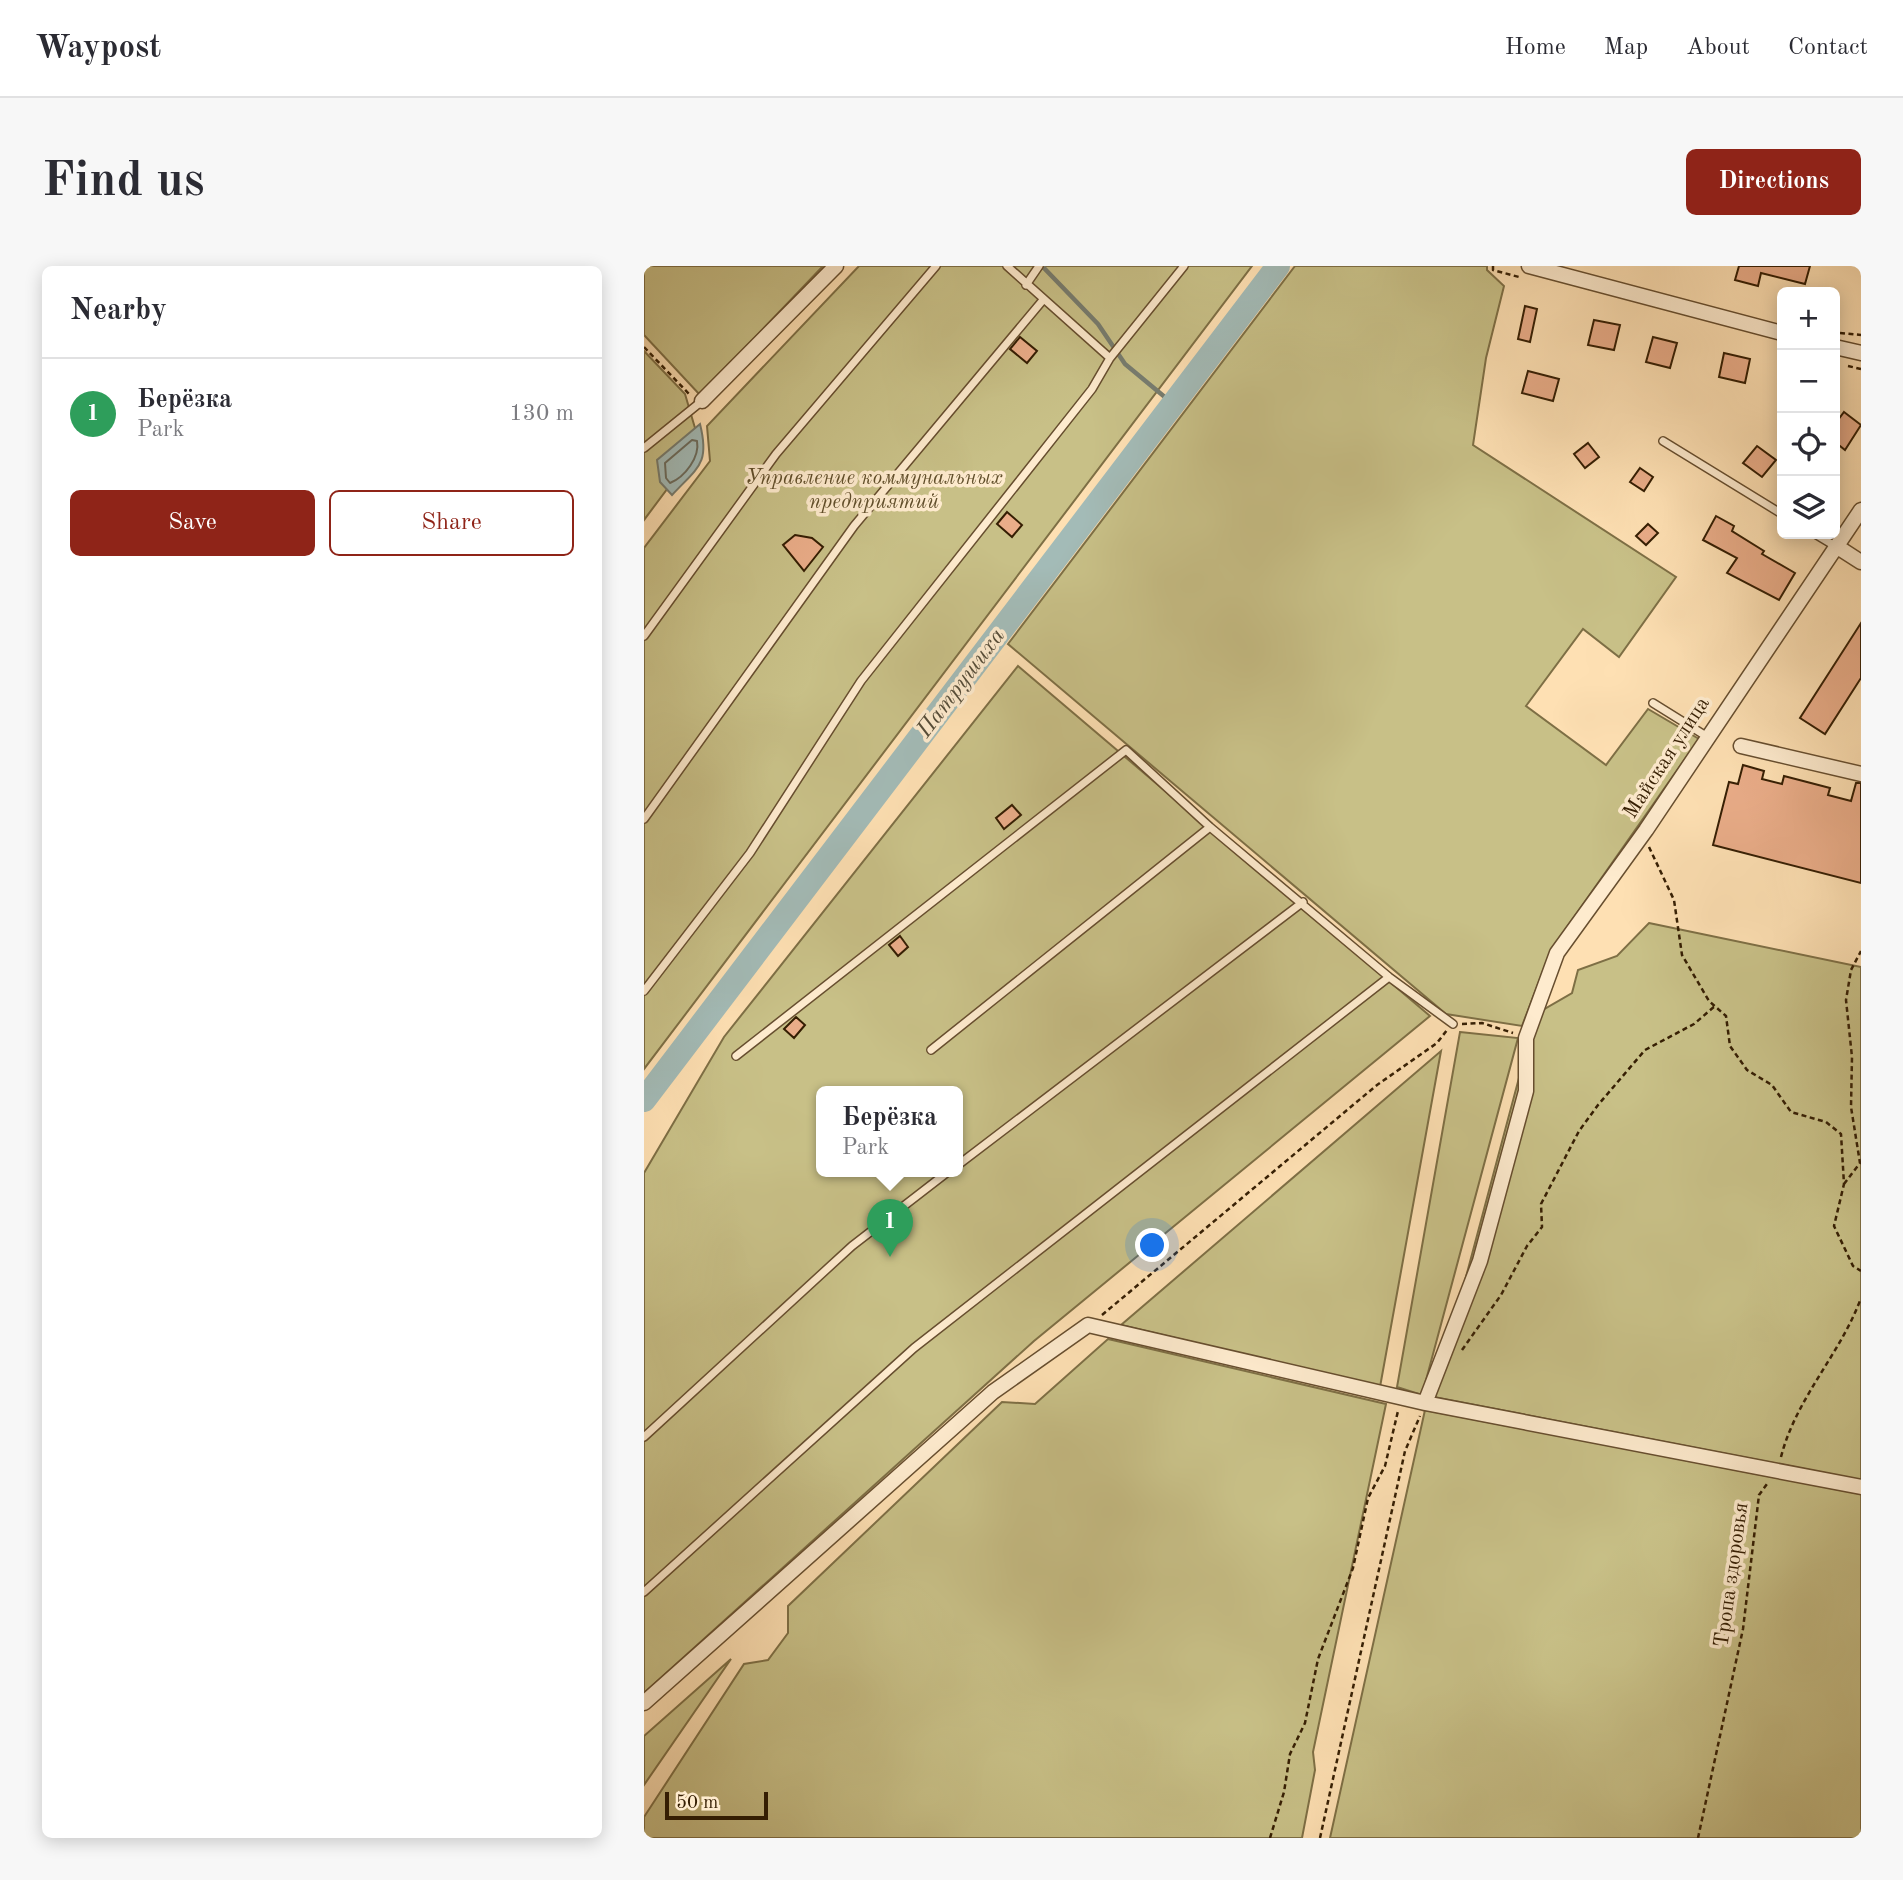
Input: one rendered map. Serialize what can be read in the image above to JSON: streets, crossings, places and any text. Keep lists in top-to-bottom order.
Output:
{
  "streets": {
    "street": ["Майская улица"],
    "path": ["Тропа здоровья"]
  },
  "water": ["Патрушиха"],
  "parks": ["Управление коммунальных предприятий"],
  "scale_bar": "50 m",
  "page": {
    "header": "Waypost",
    "nav": [
      "Home",
      "Map",
      "About",
      "Contact"
    ],
    "buttons": [
      "Directions",
      ["Save", "Share"]
    ],
    "title": "Find us",
    "heading": "Nearby",
    "map_buttons": ["+", "−"],
    "list": [
      {
        "mark": "1",
        "name": "Берёзка",
        "note": "Park",
        "value": "130 m"
      }
    ],
    "popup": ["Берёзка", "Park"],
    "pins": "1",
    "scale": "50 m"
  }
}
